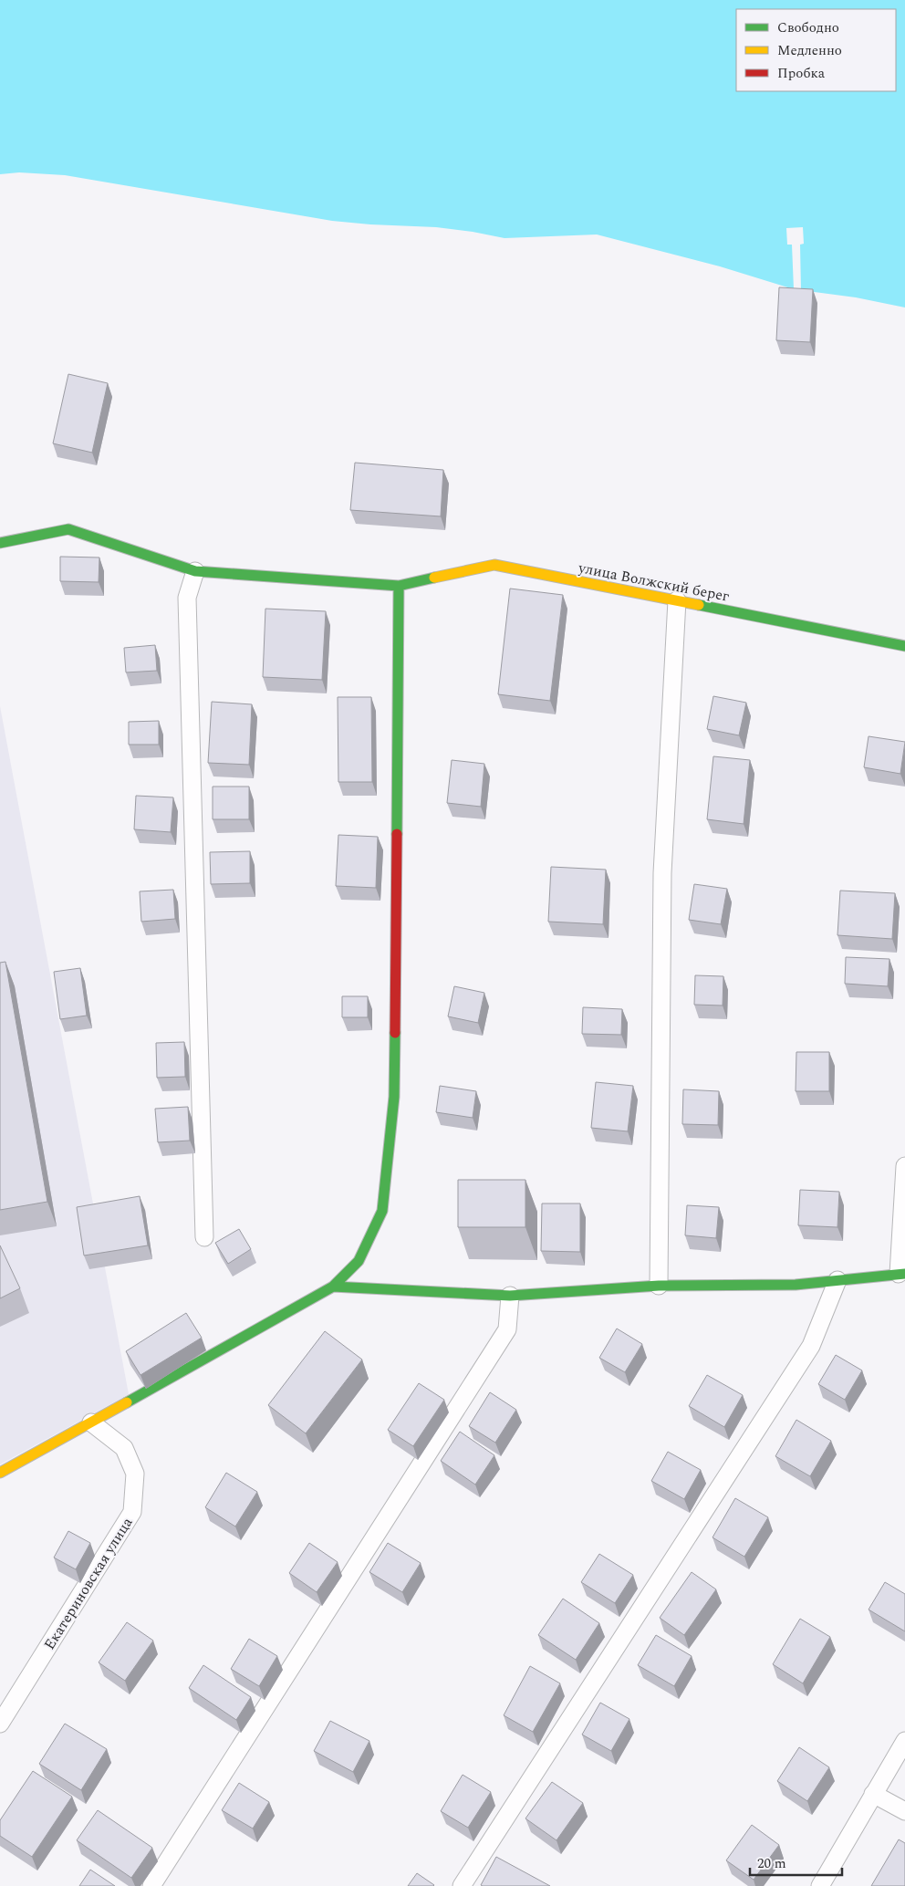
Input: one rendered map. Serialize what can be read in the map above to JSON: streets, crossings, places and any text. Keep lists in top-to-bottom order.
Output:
{
  "streets": {
    "street": ["улица Волжский берег"],
    "lane": ["Екатериновская улица"]
  },
  "legend": ["Свободно", "Медленно", "Пробка"],
  "scale_bar": "20 m"
}
